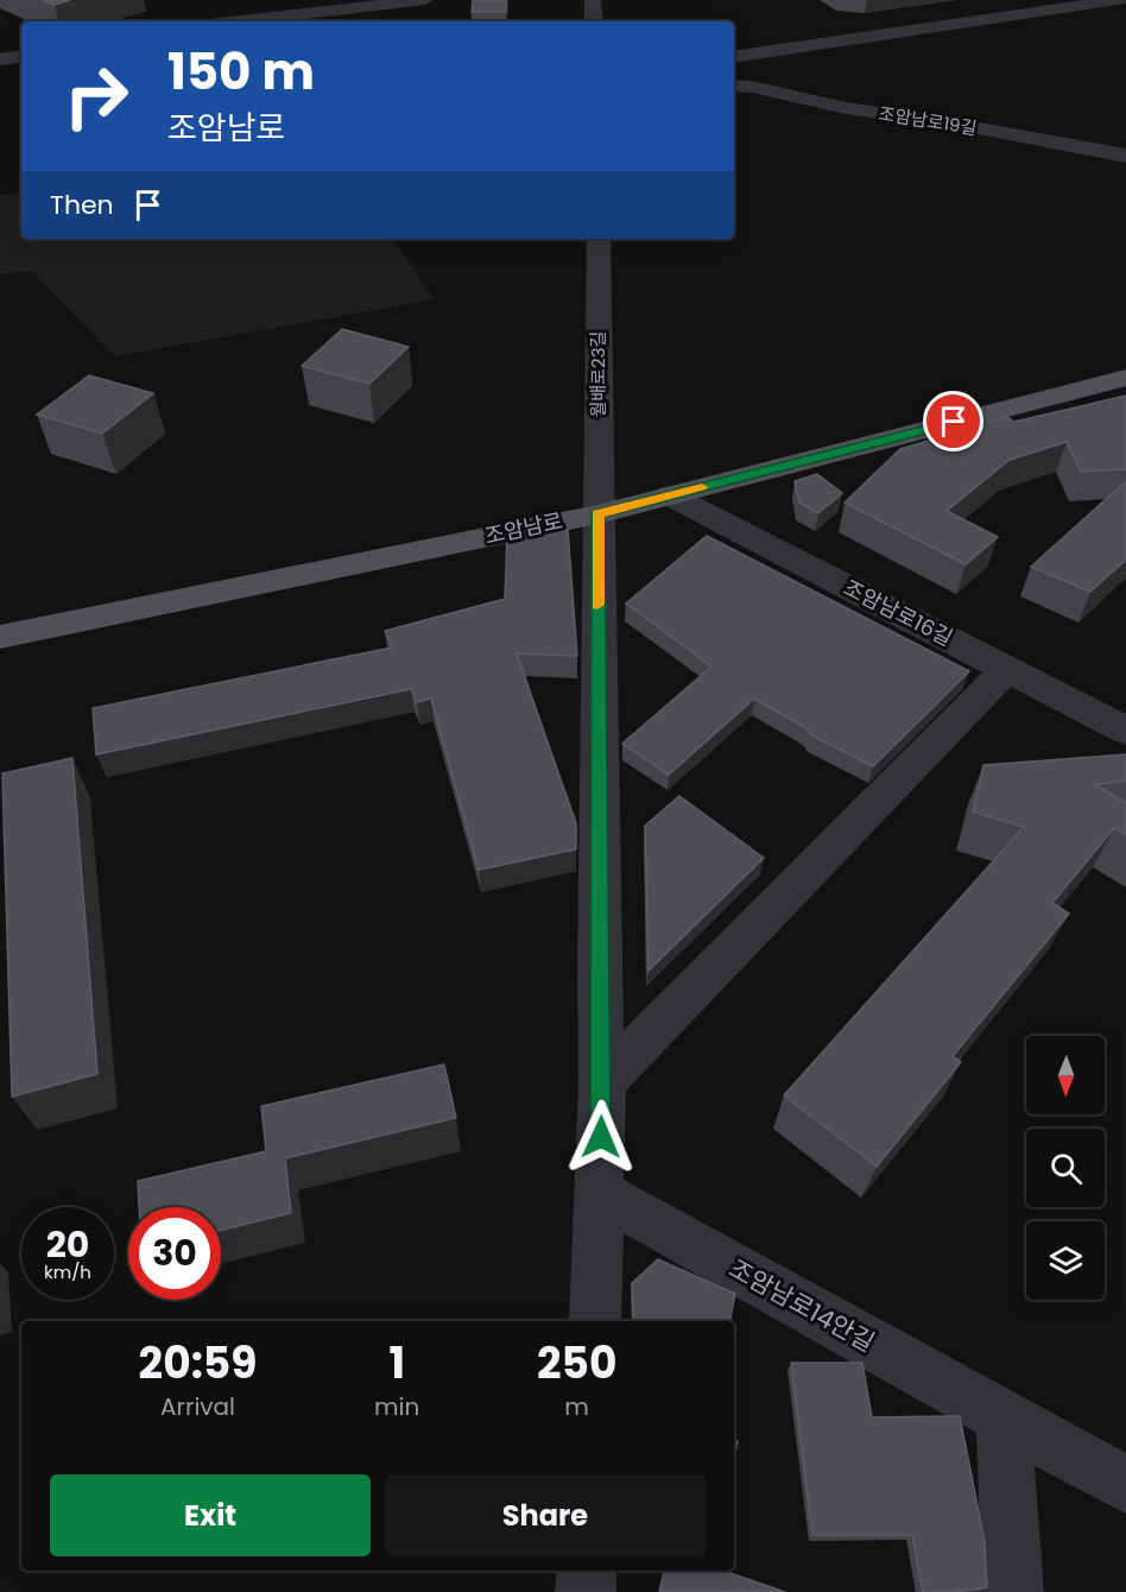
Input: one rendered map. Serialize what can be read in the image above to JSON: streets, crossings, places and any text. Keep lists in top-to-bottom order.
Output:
{
  "streets": {
    "main road": ["조암남로"],
    "street": [
      "조암남로19길",
      "월배로23길",
      "조암남로16길",
      "조암남로14안길"
    ]
  },
  "crossings": [
    ["월배로23길", "조암남로"],
    ["월배로23길", "조암남로14안길"],
    ["조암남로", "조암남로16길"]
  ],
  "north": "bottom",
  "page": {
    "turn": ["150 m", "조암남로"],
    "then": "Then",
    "speed": "20 km/h",
    "limit": "30",
    "eta": [
      "20:59",
      "Arrival",
      "1",
      "min",
      "250",
      "m"
    ],
    "buttons": ["Exit", "Share"]
  }
}
